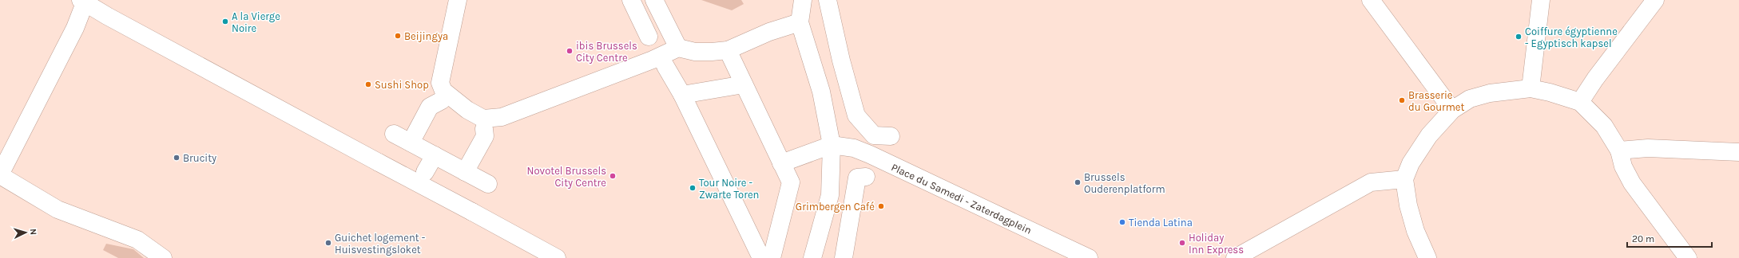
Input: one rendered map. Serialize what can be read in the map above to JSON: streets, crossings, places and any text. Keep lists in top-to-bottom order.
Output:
{
  "streets": {
    "street": ["Place du Samedi - Zaterdagplein"]
  },
  "places": [
    "A la Vierge Noire",
    "Beijingya",
    "Coiffure égyptienne - Egyptisch kapsel",
    "ibis Brussels City Centre",
    "Sushi Shop",
    "Brasserie du Gourmet",
    "Brucity",
    "Novotel Brussels City Centre",
    "Brussels Ouderenplatform",
    "Tour Noire - Zwarte Toren",
    "Grimbergen Café",
    "Tienda Latina",
    "Guichet logement - Huisvestingsloket",
    "Holiday Inn Express"
  ],
  "scale_bar": "20 m",
  "north": "right"
}
